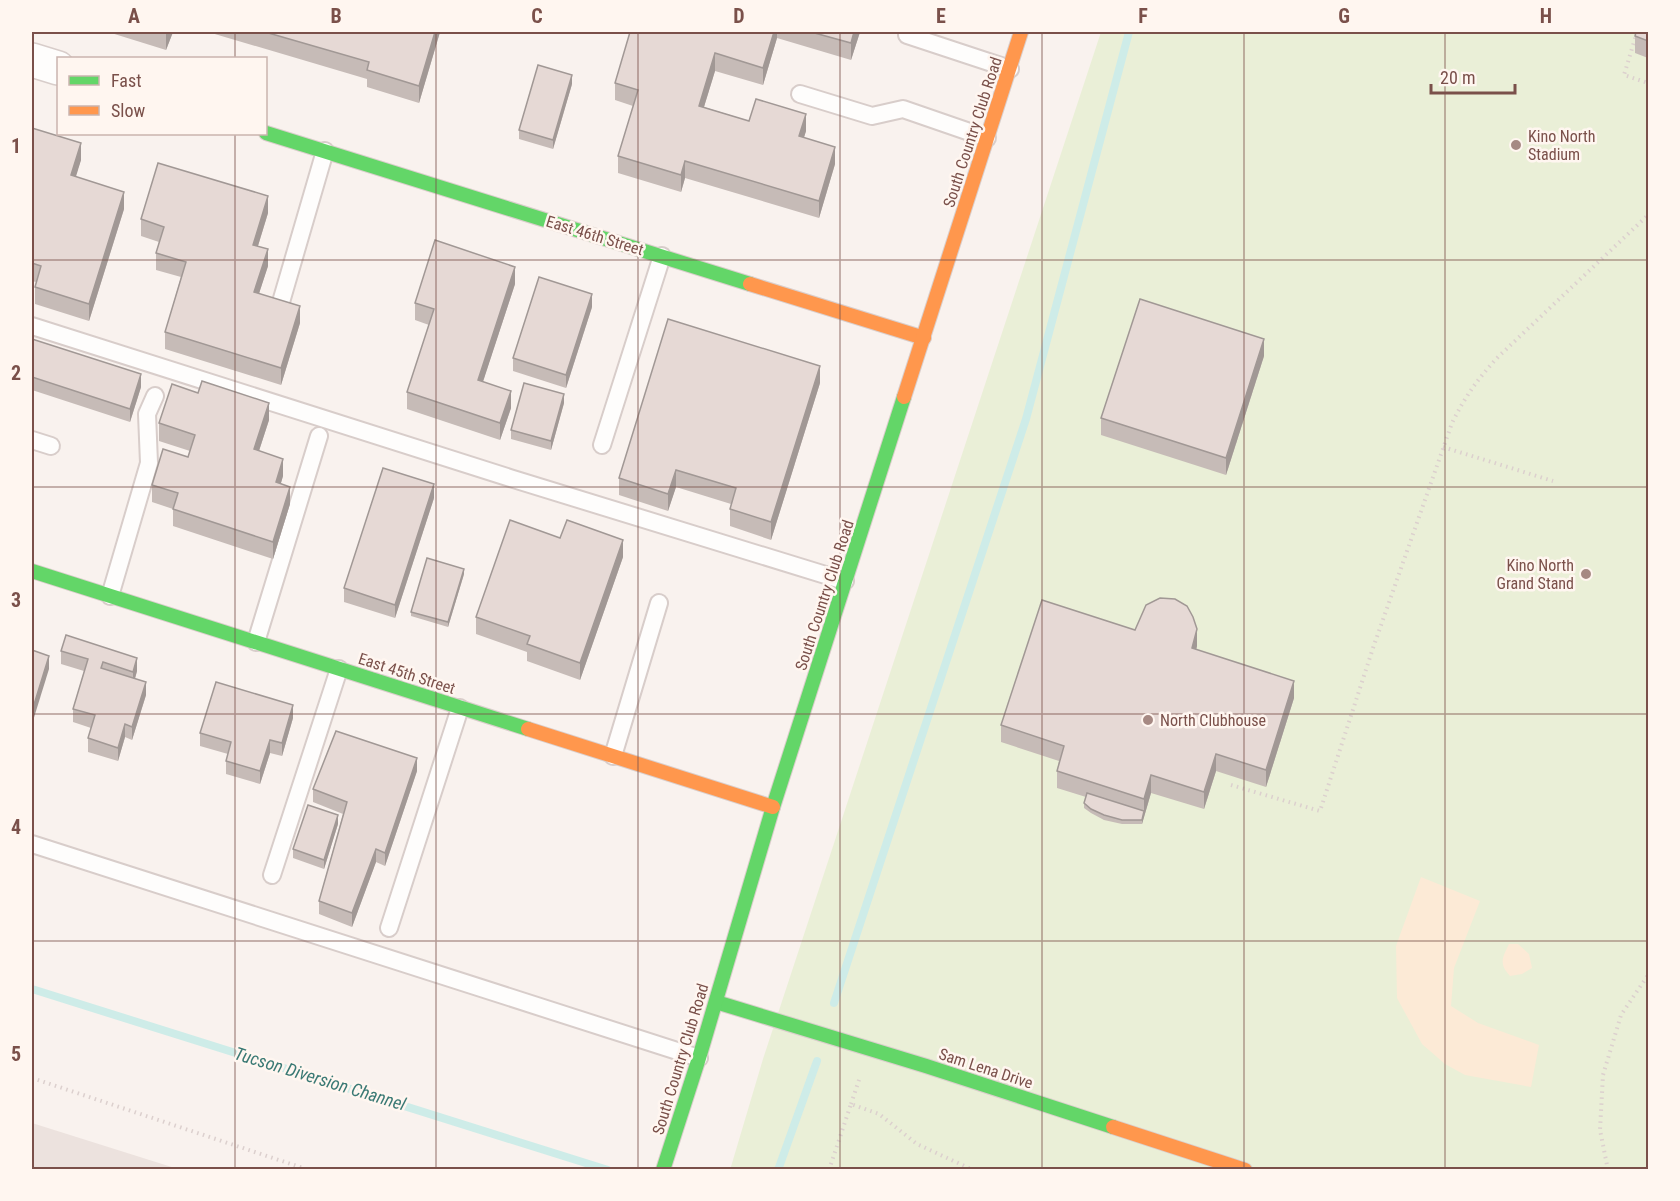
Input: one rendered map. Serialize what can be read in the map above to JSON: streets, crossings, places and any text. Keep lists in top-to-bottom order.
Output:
{
  "streets": {
    "street": [
      "South Country Club Road",
      "East 46th Street",
      "East 45th Street",
      "Sam Lena Drive"
    ]
  },
  "crossings": [
    ["South Country Club Road", "East 46th Street"],
    ["South Country Club Road", "East 45th Street"],
    ["South Country Club Road", "Sam Lena Drive"]
  ],
  "water": ["Tucson Diversion Channel"],
  "places": ["Kino North Stadium", "Kino North Grand Stand", "North Clubhouse"],
  "legend": ["Fast", "Slow"],
  "scale_bar": "20 m",
  "grid": {
    "columns": [
      "A",
      "B",
      "C",
      "D",
      "E",
      "F",
      "G",
      "H"
    ],
    "rows": [
      "1",
      "2",
      "3",
      "4",
      "5"
    ]
  }
}
